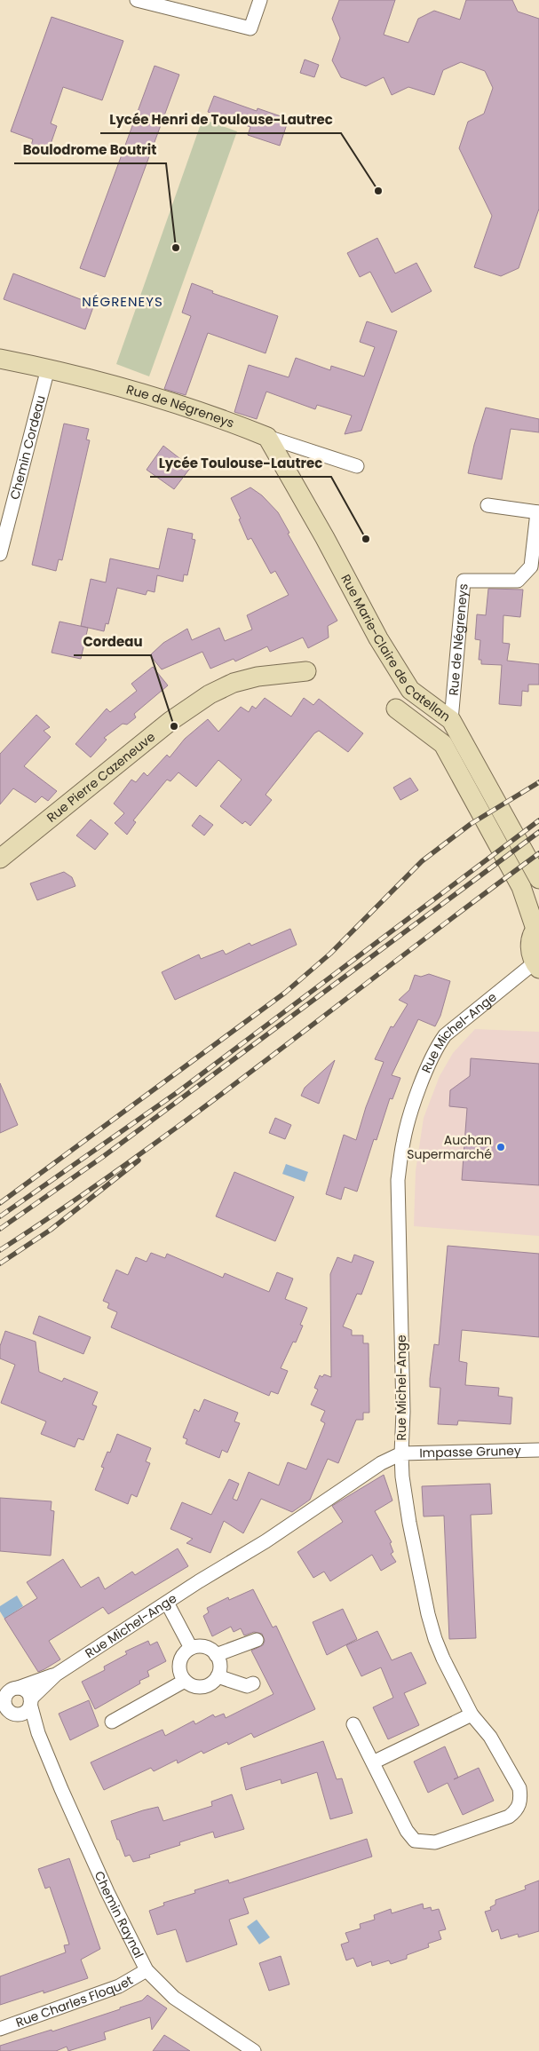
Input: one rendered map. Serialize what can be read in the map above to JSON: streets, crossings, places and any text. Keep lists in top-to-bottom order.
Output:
{
  "streets": {
    "street": [
      "Rue de Négreneys",
      "Chemin Cordeau",
      "Rue Marie-Claire de Catellan",
      "Rue Pierre Cazeneuve",
      "Rue Michel-Ange",
      "Impasse Gruney",
      "Chemin Raynal",
      "Rue Charles Floquet"
    ]
  },
  "crossings": [
    ["Rue de Négreneys", "Chemin Cordeau"],
    ["Rue de Négreneys", "Rue Marie-Claire de Catellan"],
    ["Rue Michel-Ange", "Impasse Gruney"],
    ["Rue Michel-Ange", "Chemin Raynal"],
    ["Chemin Raynal", "Rue Charles Floquet"]
  ],
  "districts": ["NÉGRENEYS"],
  "places": [
    "Lycée Henri de Toulouse-Lautrec",
    "Boulodrome Boutrit",
    "Lycée Toulouse-Lautrec",
    "Cordeau",
    "Auchan Supermarché"
  ]
}
